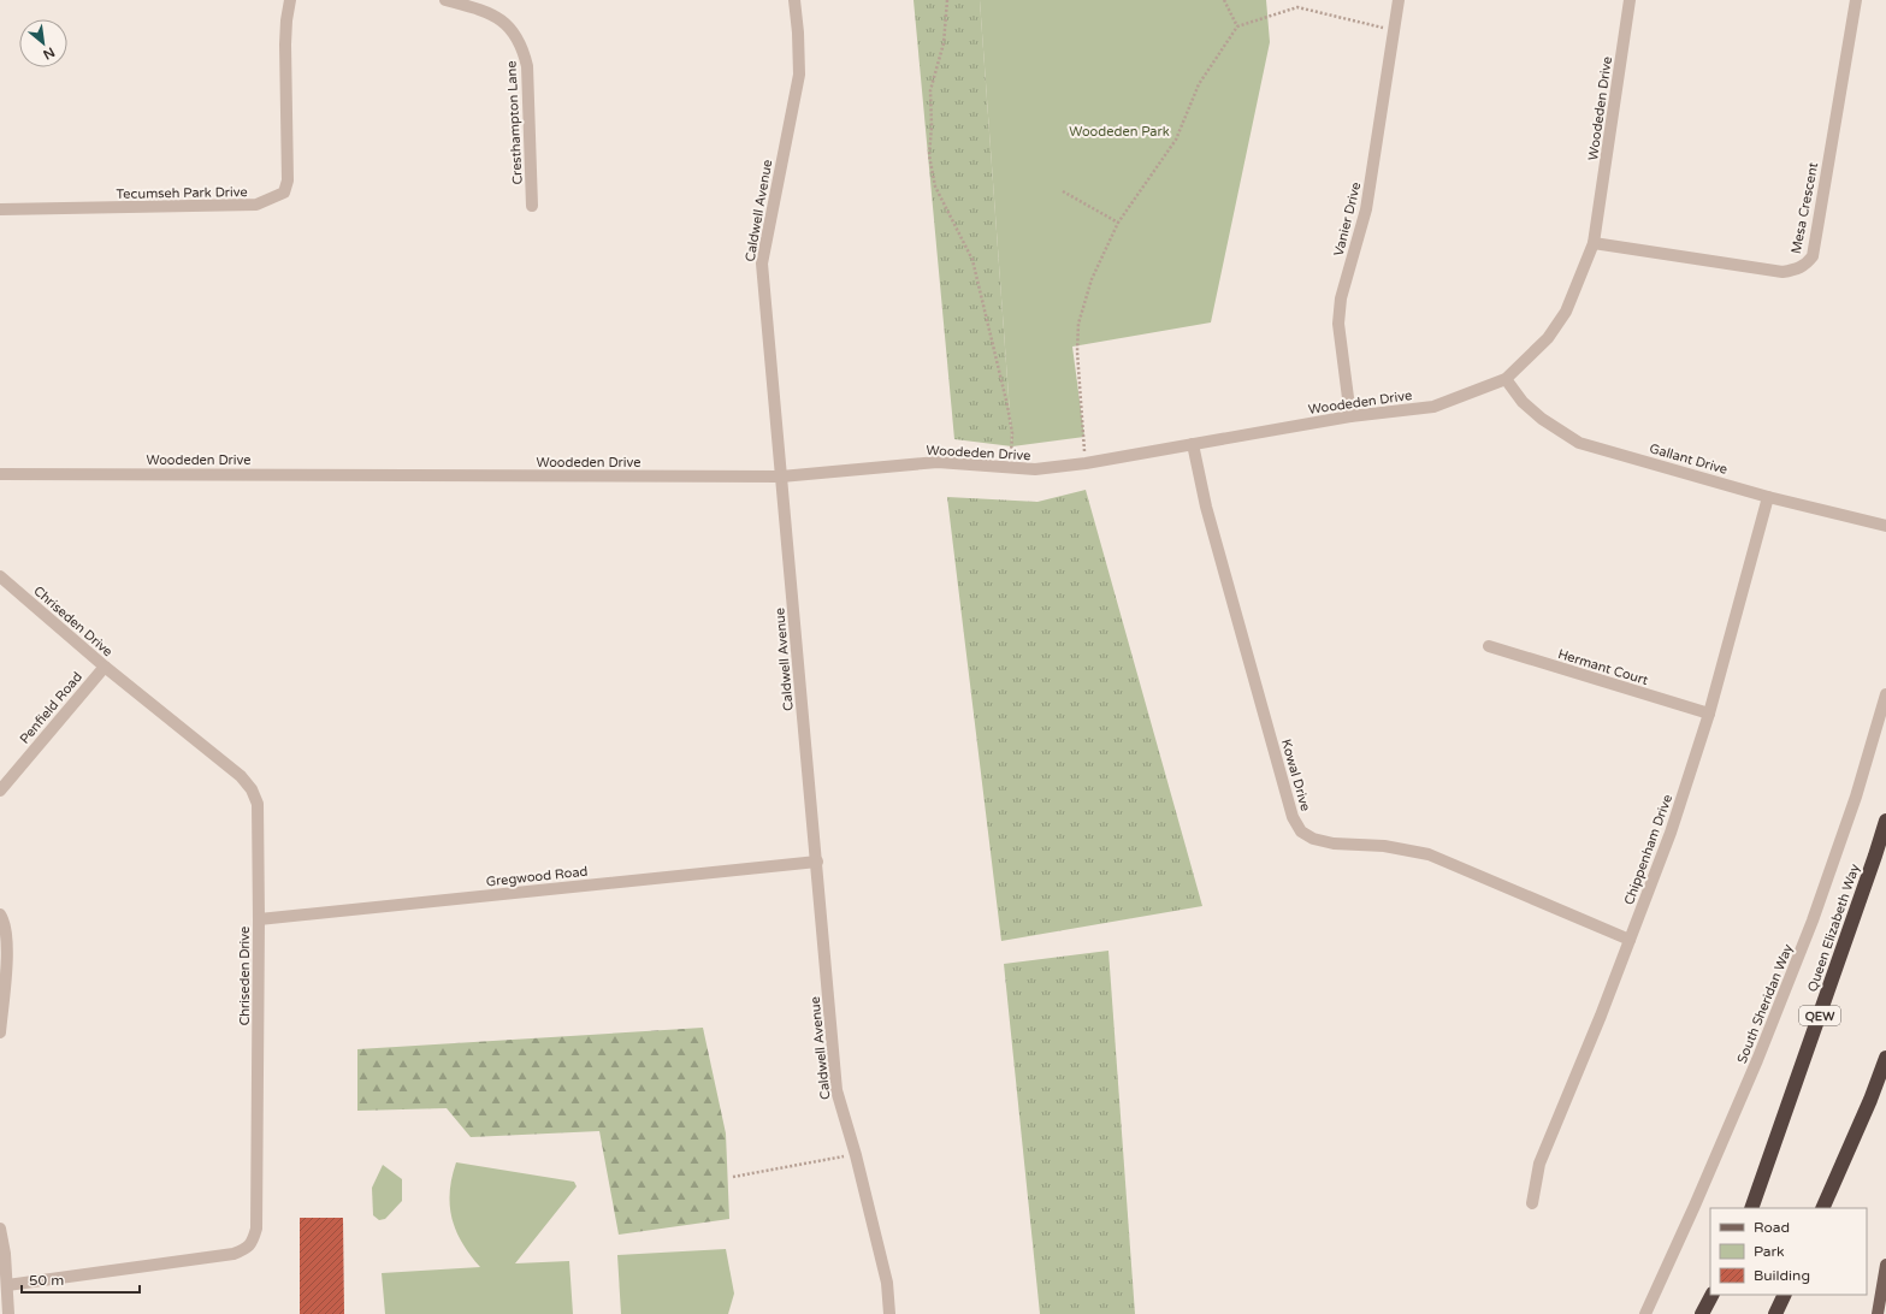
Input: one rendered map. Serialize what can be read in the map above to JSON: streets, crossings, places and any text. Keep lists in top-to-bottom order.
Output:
{
  "streets": {
    "highway": ["Queen Elizabeth Way", "QEW"],
    "street": [
      "Woodeden Drive",
      "Cresthampton Lane",
      "Tecumseh Park Drive",
      "Mesa Crescent",
      "Caldwell Avenue",
      "Vanier Drive",
      "Gallant Drive",
      "Chriseden Drive",
      "Hermant Court",
      "Penfield Road",
      "Kowal Drive",
      "Chippenham Drive",
      "Gregwood Road",
      "South Sheridan Way"
    ]
  },
  "crossings": [
    ["Woodeden Drive", "Mesa Crescent"],
    ["Woodeden Drive", "Caldwell Avenue"],
    ["Woodeden Drive", "Vanier Drive"],
    ["Woodeden Drive", "Gallant Drive"],
    ["Woodeden Drive", "Kowal Drive"],
    ["Caldwell Avenue", "Gregwood Road"],
    ["Gallant Drive", "Chippenham Drive"],
    ["Chriseden Drive", "Penfield Road"],
    ["Chriseden Drive", "Gregwood Road"],
    ["Hermant Court", "Chippenham Drive"],
    ["Kowal Drive", "Chippenham Drive"]
  ],
  "parks": ["Woodeden Park"],
  "legend": ["Road", "Park", "Building"],
  "scale_bar": "50 m",
  "north": "bottom right"
}
